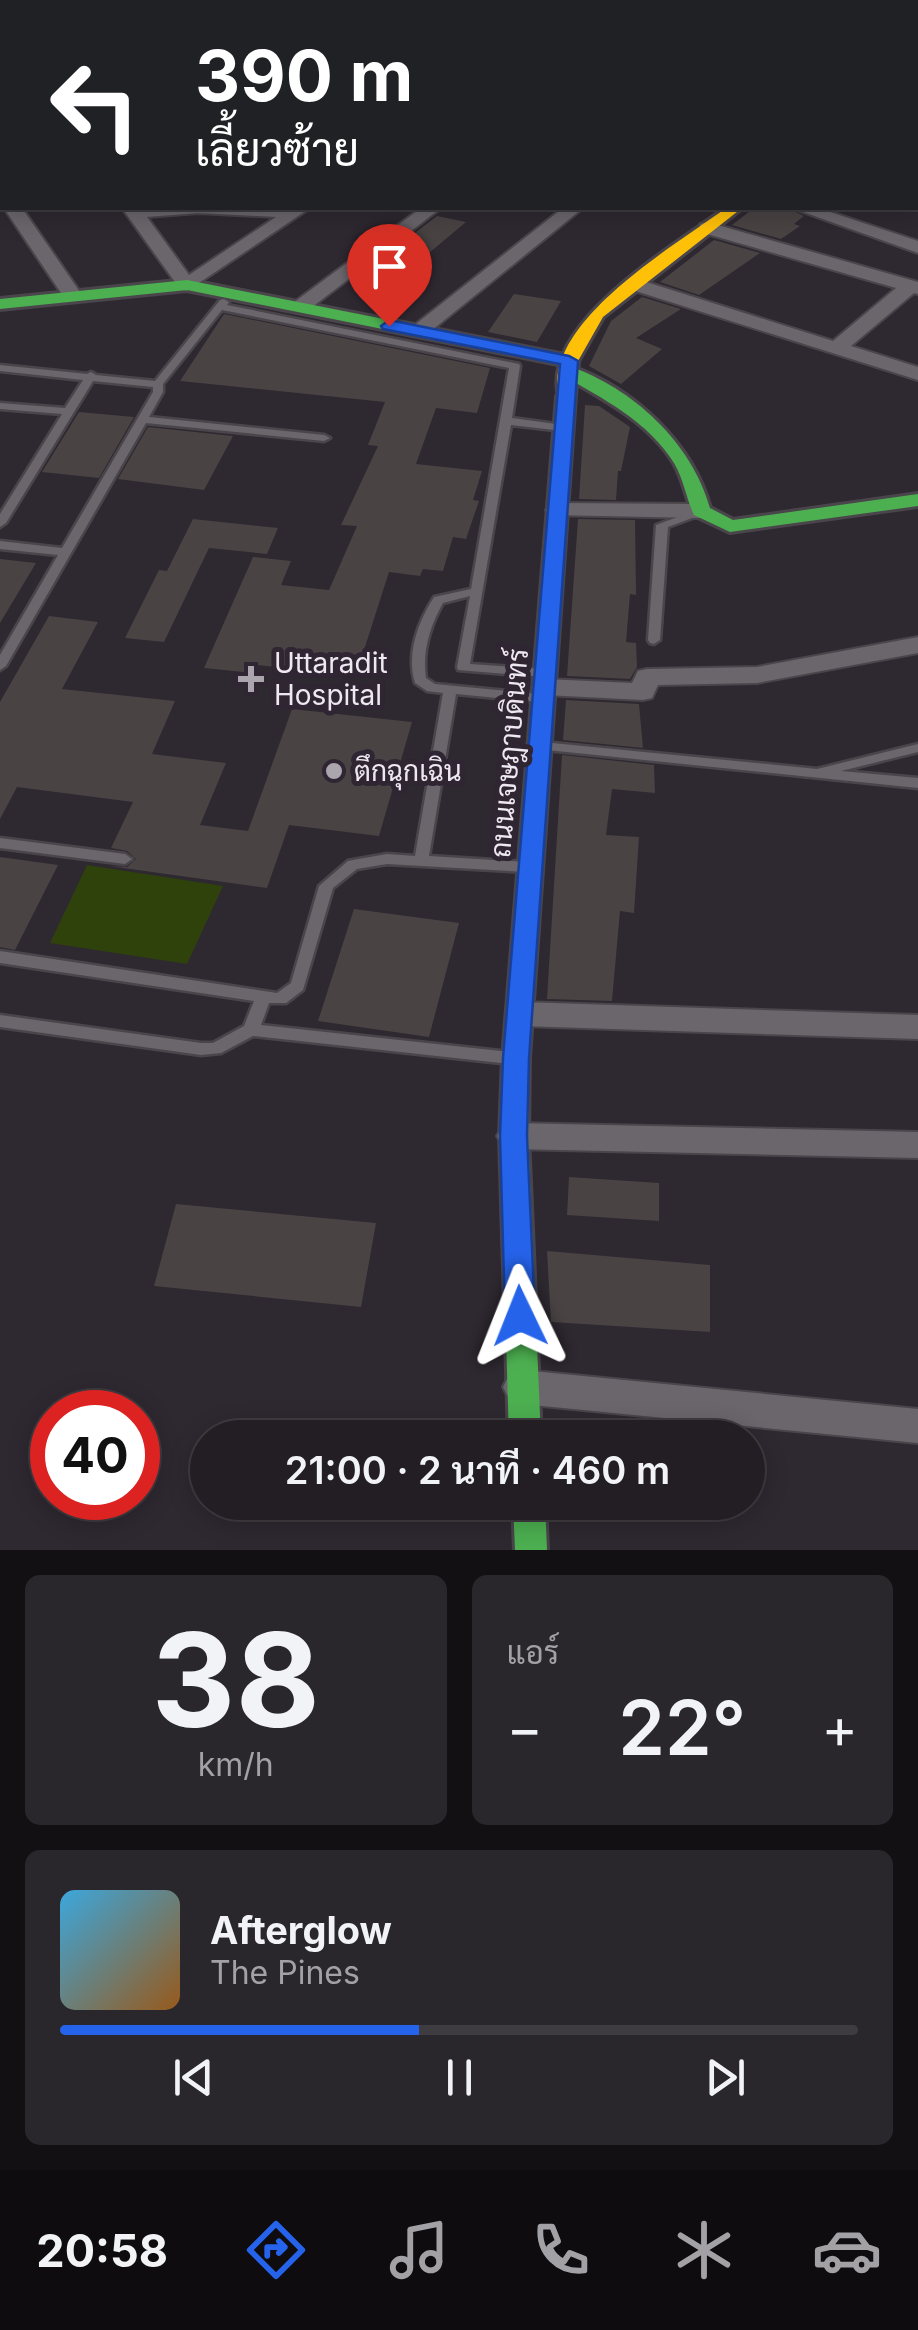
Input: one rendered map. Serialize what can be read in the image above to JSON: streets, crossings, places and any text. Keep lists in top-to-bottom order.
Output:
{
  "streets": {
    "street": ["ถนนเจษฎาบดินทร์"]
  },
  "places": {
    "health": ["Uttaradit Hospital"],
    "other": ["ตึกฉุกเฉิน"]
  },
  "page": {
    "turn": ["390 m", "เลี้ยวซ้าย"],
    "limit": "40",
    "trip": "21:00 · 2 นาที · 460 m",
    "tile": [
      ["38", "km/h"],
      "แอร์"
    ],
    "heat": ["−", "22°", "+"],
    "song": ["Afterglow", "The Pines"],
    "tabs": "20:58"
  }
}
